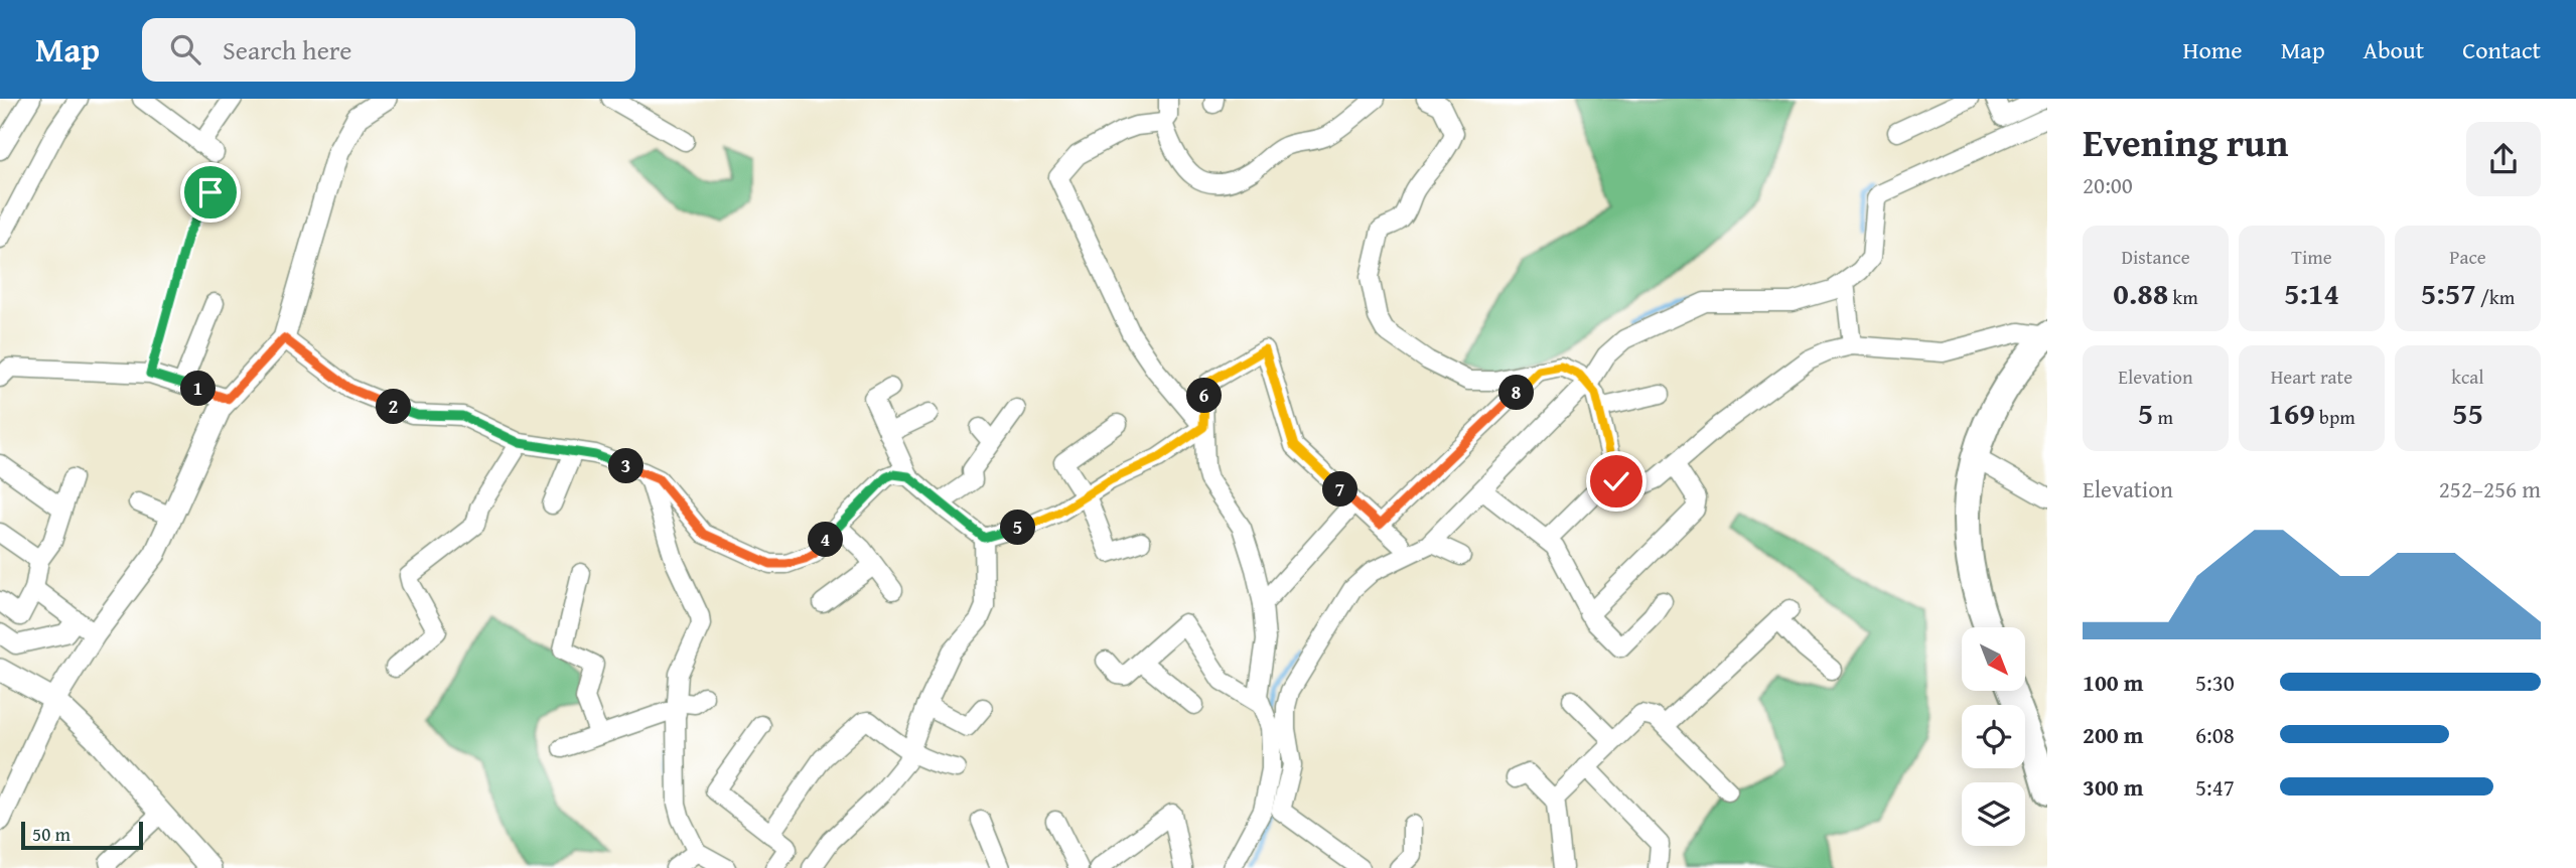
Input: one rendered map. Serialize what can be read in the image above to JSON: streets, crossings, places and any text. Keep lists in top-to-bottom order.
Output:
{
  "scale_bar": "50 m",
  "north": "bottom right",
  "page": {
    "header": "Map",
    "search": "Search here",
    "nav": [
      "Home",
      "Map",
      "About",
      "Contact"
    ],
    "heading": ["Evening run", "20:00"],
    "stats": [
      ["Distance", "0.88 km"],
      ["Time", "5:14"],
      ["Pace", "5:57 /km"],
      ["Elevation", "5 m"],
      ["Heart rate", "169 bpm"],
      ["kcal", "55"]
    ],
    "pins": [
      "1",
      "8",
      "6",
      "2",
      "3",
      "7",
      "5",
      "4"
    ],
    "chart": ["Elevation", "252–256 m"],
    "list": [
      {
        "name": "100 m",
        "note": "5:30"
      },
      {
        "name": "200 m",
        "note": "6:08"
      },
      {
        "name": "300 m",
        "note": "5:47"
      }
    ],
    "scale": "50 m"
  }
}
